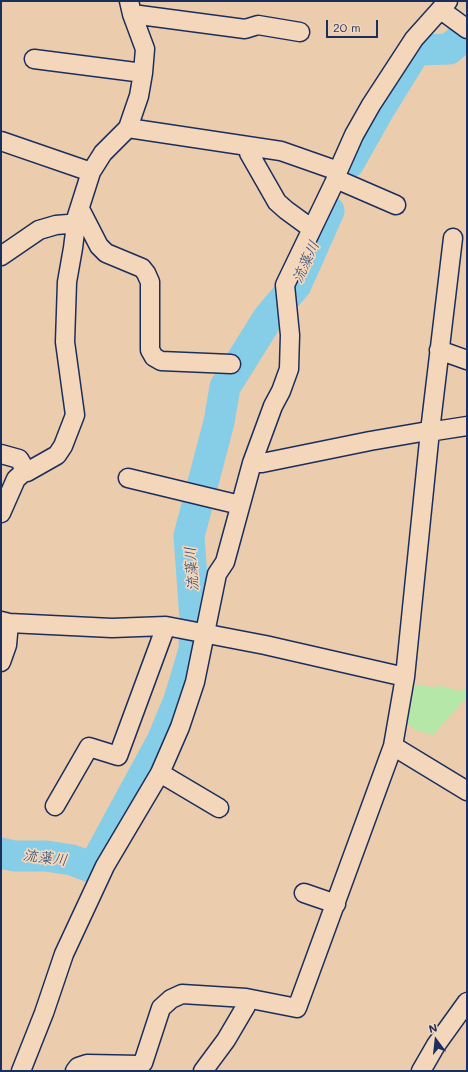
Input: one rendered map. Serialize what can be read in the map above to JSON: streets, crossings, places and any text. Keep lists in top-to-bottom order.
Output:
{
  "water": ["流藻川"],
  "scale_bar": "20 m",
  "north": "top"
}
